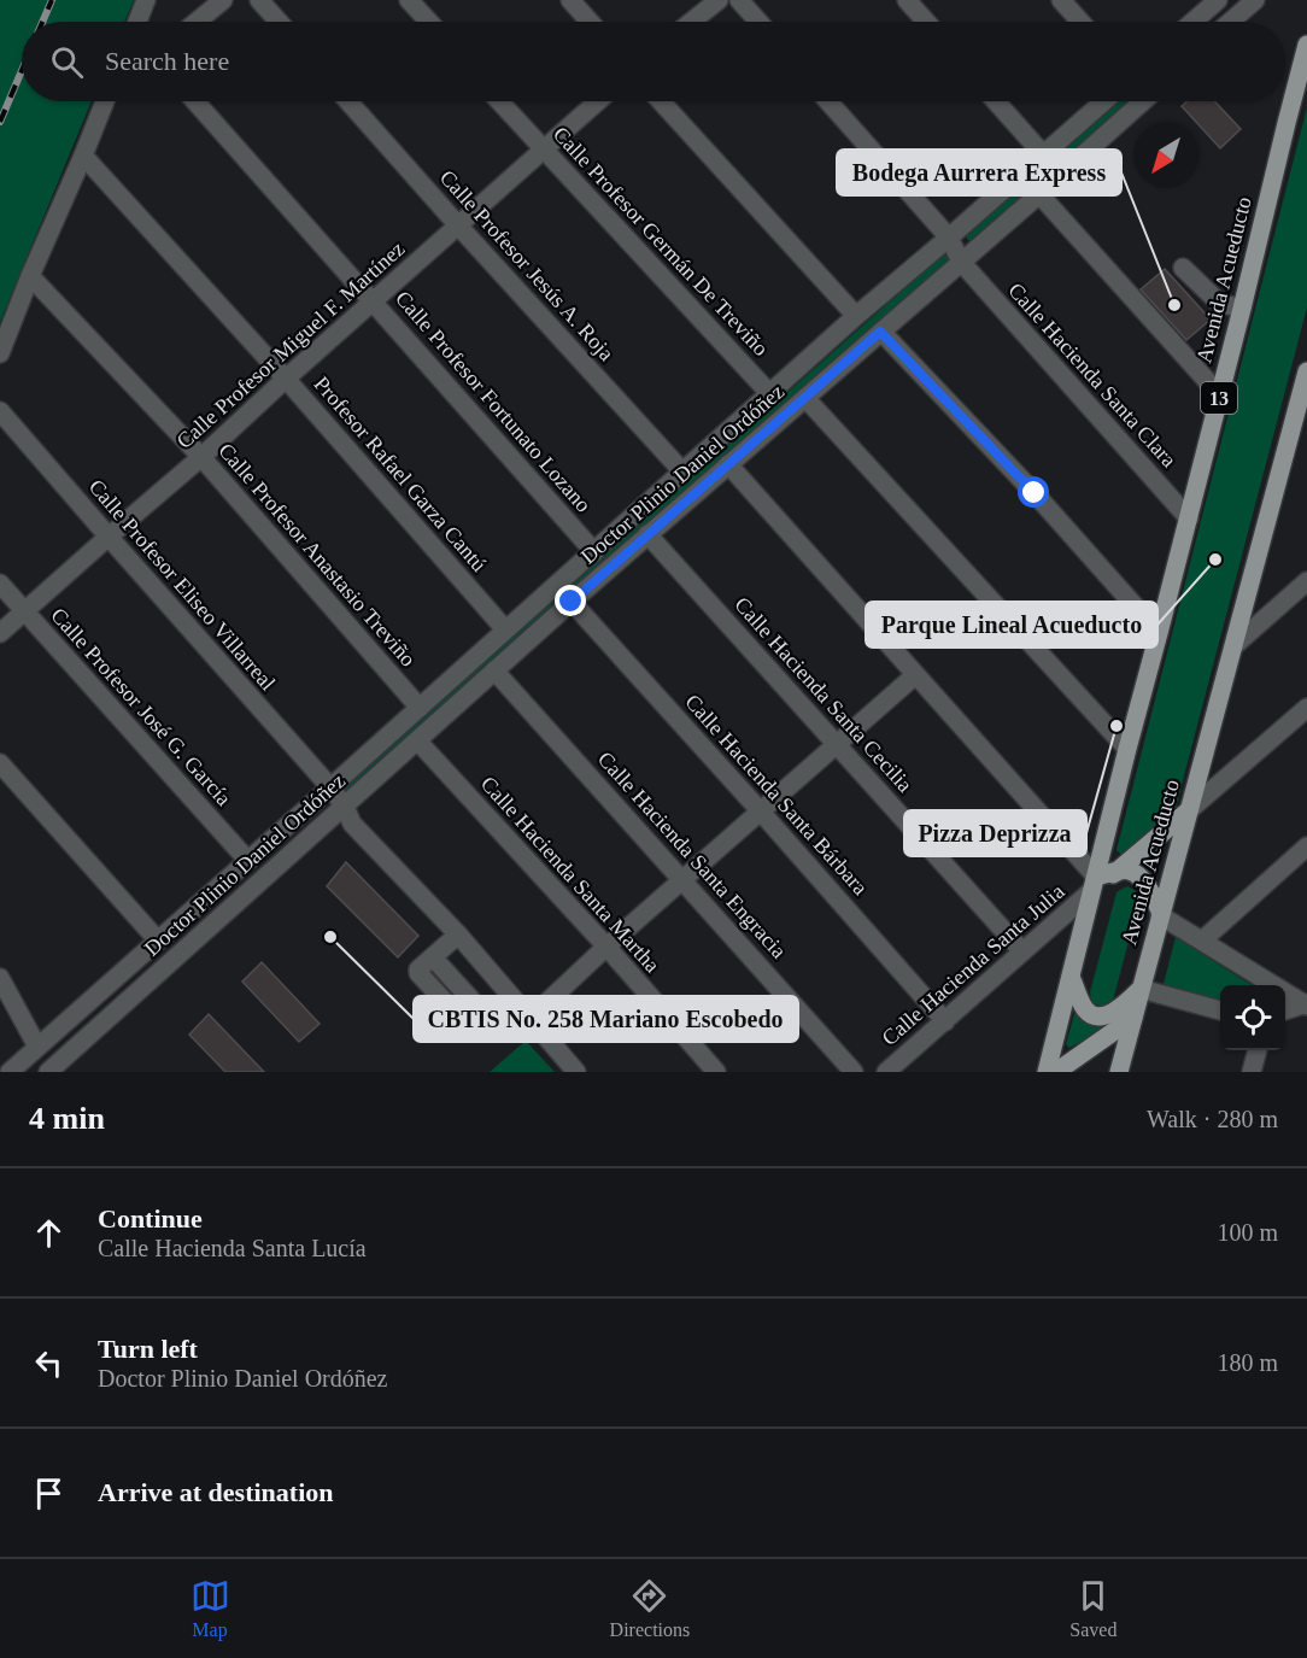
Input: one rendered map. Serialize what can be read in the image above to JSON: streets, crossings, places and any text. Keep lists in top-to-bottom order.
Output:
{
  "streets": {
    "main road": ["Avenida Acueducto", "13"],
    "street": [
      "Calle Profesor Germán De Treviño",
      "Calle Profesor Jesús A. Roja",
      "Calle Profesor Miguel F. Martínez",
      "Calle Hacienda Santa Clara",
      "Calle Profesor Fortunato Lozano",
      "Profesor Rafael Garza Cantú",
      "Doctor Plinio Daniel Ordóñez",
      "Calle Profesor Anastasio Treviño",
      "Calle Profesor Eliseo Villarreal",
      "Calle Hacienda Santa Cecilia",
      "Calle Profesor José G. García",
      "Calle Hacienda Santa Bárbara",
      "Calle Hacienda Santa Engracia",
      "Calle Hacienda Santa Martha",
      "Calle Hacienda Santa Julia"
    ]
  },
  "crossings": [
    ["Calle Profesor Germán De Treviño", "Calle Profesor Miguel F. Martínez"],
    ["Calle Profesor Germán De Treviño", "Doctor Plinio Daniel Ordóñez"],
    ["Calle Profesor Jesús A. Roja", "Calle Profesor Miguel F. Martínez"],
    ["Calle Profesor Jesús A. Roja", "Doctor Plinio Daniel Ordóñez"],
    ["Avenida Acueducto", "Calle Hacienda Santa Clara"],
    ["Avenida Acueducto", "Calle Hacienda Santa Julia"],
    ["Calle Profesor Miguel F. Martínez", "Calle Profesor Fortunato Lozano"],
    ["Calle Profesor Miguel F. Martínez", "Profesor Rafael Garza Cantú"],
    ["Calle Profesor Miguel F. Martínez", "Calle Profesor Anastasio Treviño"],
    ["Calle Profesor Miguel F. Martínez", "Calle Profesor Eliseo Villarreal"],
    ["Calle Profesor Miguel F. Martínez", "Calle Profesor José G. García"],
    ["Calle Hacienda Santa Clara", "Doctor Plinio Daniel Ordóñez"],
    ["Calle Profesor Fortunato Lozano", "Doctor Plinio Daniel Ordóñez"],
    ["Profesor Rafael Garza Cantú", "Doctor Plinio Daniel Ordóñez"],
    ["Doctor Plinio Daniel Ordóñez", "Calle Profesor Anastasio Treviño"],
    ["Doctor Plinio Daniel Ordóñez", "Calle Profesor Eliseo Villarreal"],
    ["Doctor Plinio Daniel Ordóñez", "Calle Hacienda Santa Cecilia"],
    ["Doctor Plinio Daniel Ordóñez", "Calle Profesor José G. García"],
    ["Doctor Plinio Daniel Ordóñez", "Calle Hacienda Santa Bárbara"],
    ["Doctor Plinio Daniel Ordóñez", "Calle Hacienda Santa Engracia"],
    ["Doctor Plinio Daniel Ordóñez", "Calle Hacienda Santa Martha"],
    ["Calle Hacienda Santa Cecilia", "Calle Hacienda Santa Julia"],
    ["Calle Hacienda Santa Bárbara", "Calle Hacienda Santa Julia"]
  ],
  "places": [
    "Bodega Aurrera Express",
    "Parque Lineal Acueducto",
    "Pizza Deprizza",
    "CBTIS No. 258 Mariano Escobedo"
  ],
  "north": "bottom left",
  "page": {
    "search": "Search here",
    "heading": ["4 min", "Walk · 280 m"],
    "list": [
      ["Continue", "Calle Hacienda Santa Lucía", "100 m"],
      ["Turn left", "Doctor Plinio Daniel Ordóñez", "180 m"],
      "Arrive at destination"
    ],
    "nav": ["Map", "Directions", "Saved"]
  }
}
